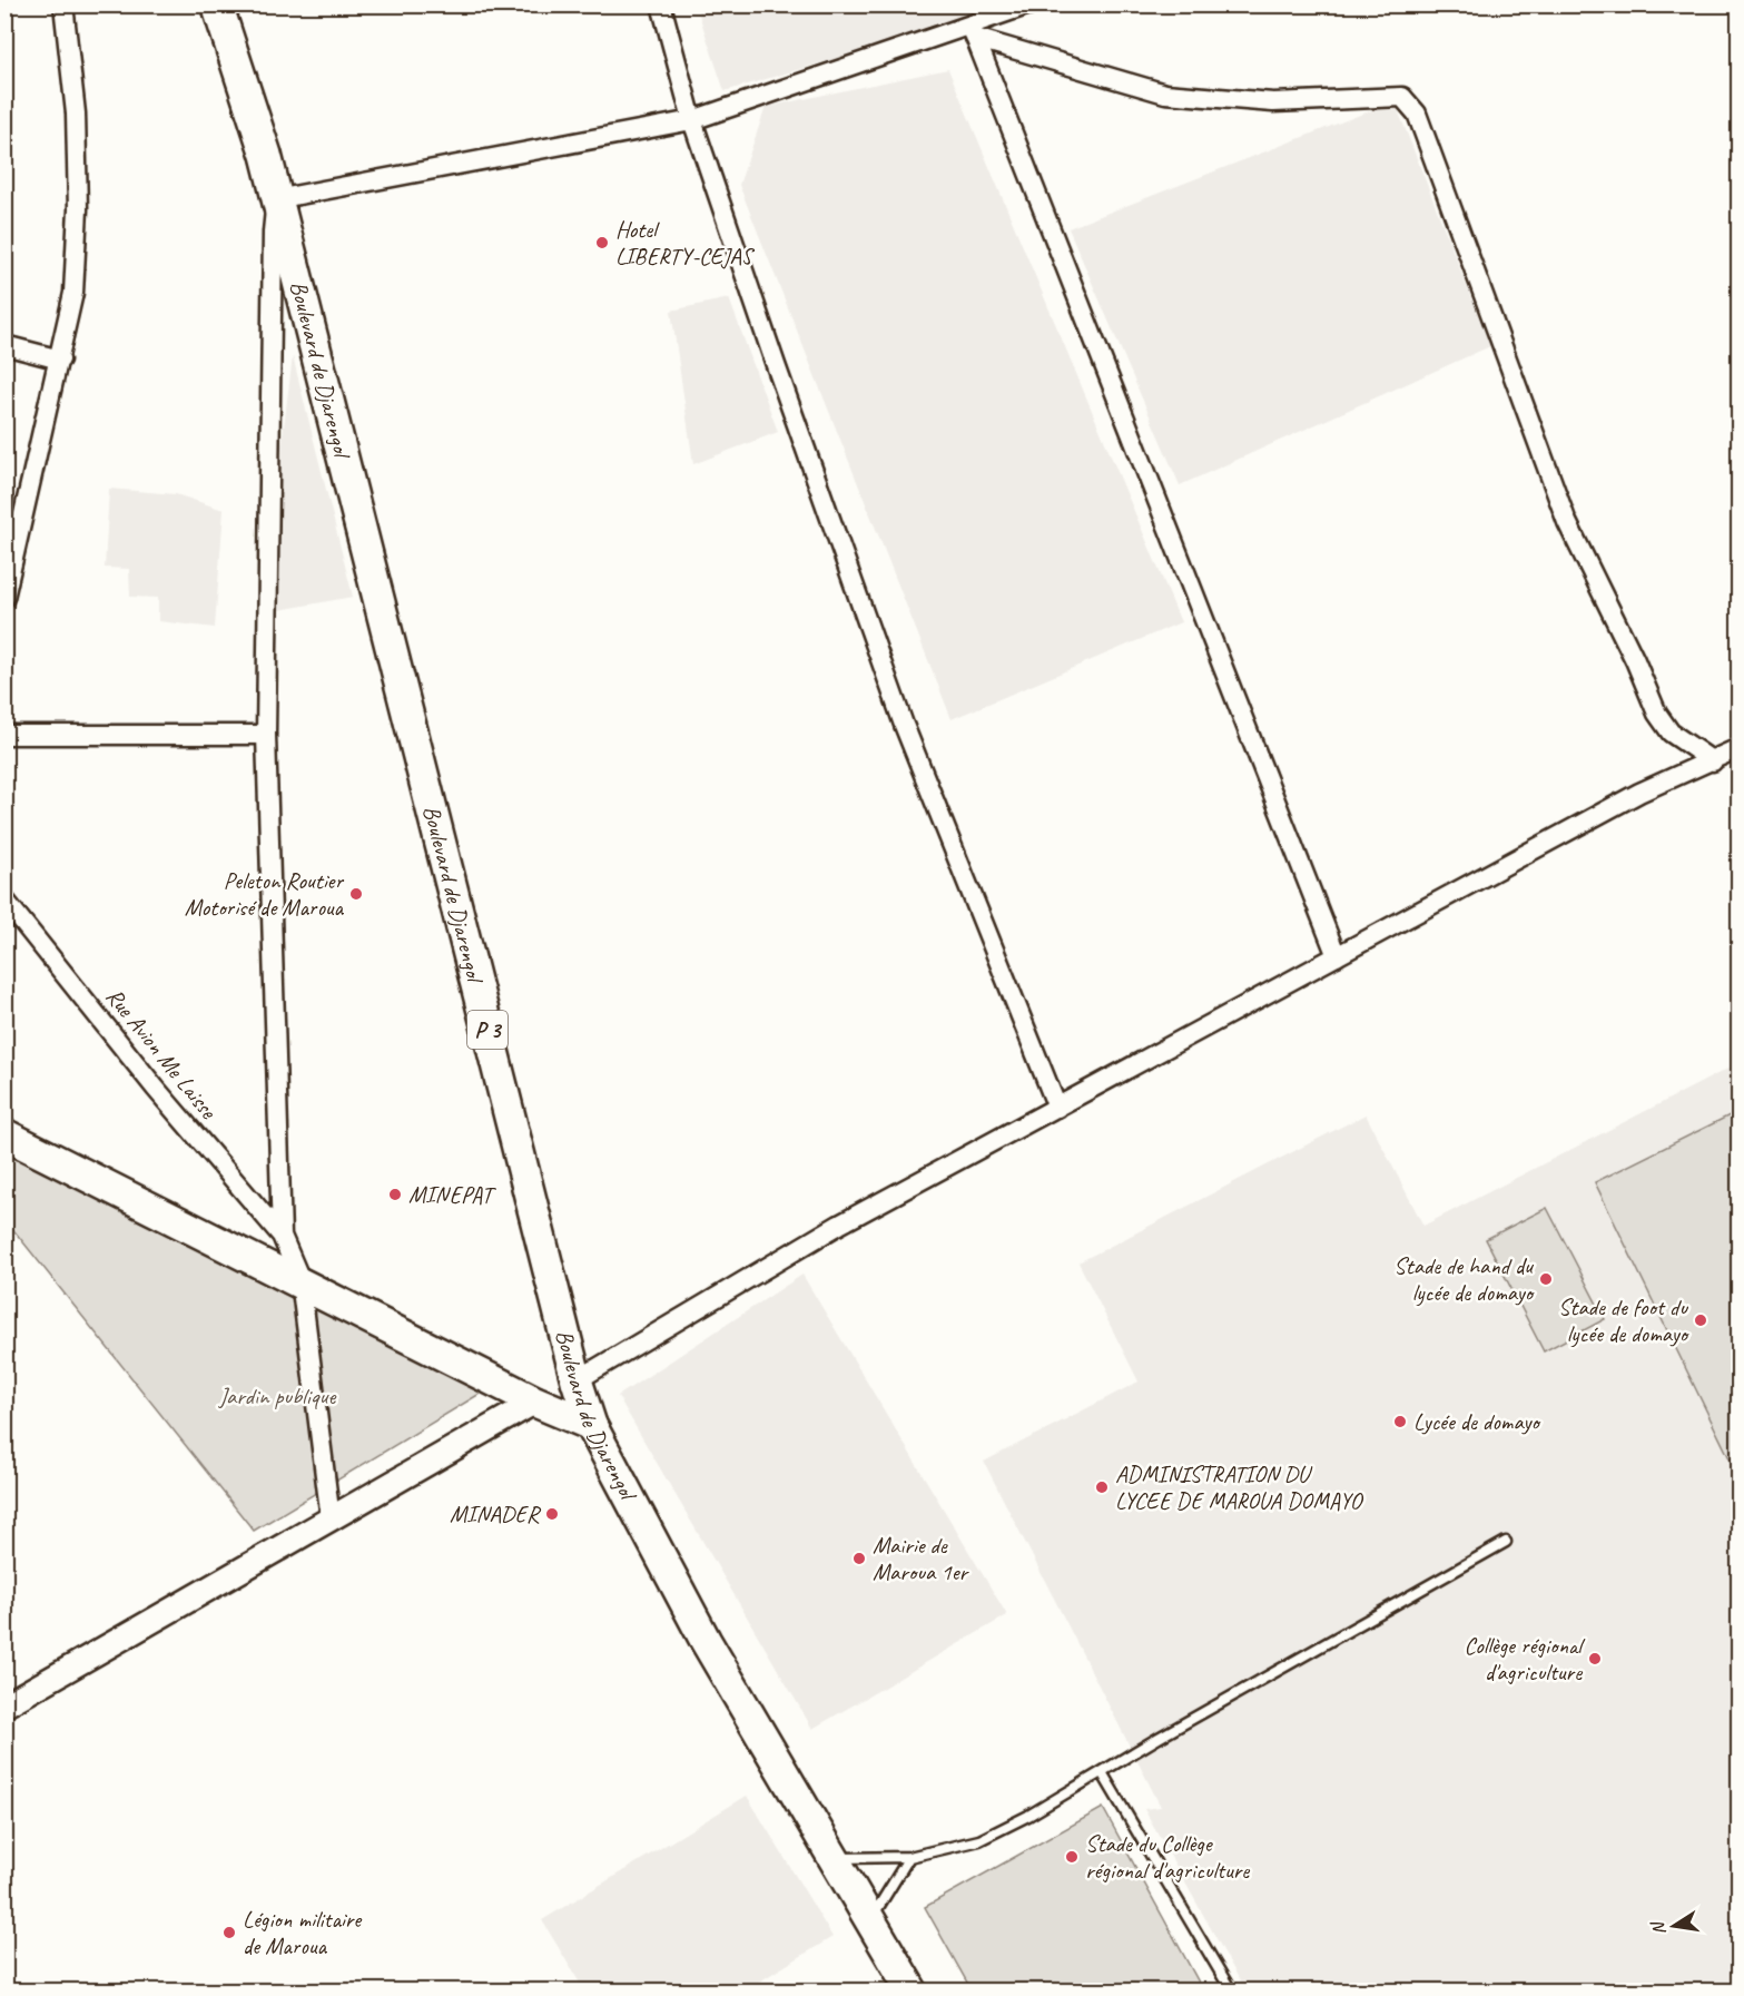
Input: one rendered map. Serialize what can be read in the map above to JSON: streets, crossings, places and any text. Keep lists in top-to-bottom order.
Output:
{
  "streets": {
    "main road": ["Boulevard de Djarengol", "P 3"],
    "street": ["Rue Avion Me Laisse"]
  },
  "parks": ["Jardin publique"],
  "places": [
    "Hotel LIBERTY-CEJAS",
    "Peleton Routier Motorisé de Maroua",
    "MINEPAT",
    "Stade de hand du lycée de domayo",
    "Stade de foot du lycée de domayo",
    "Lycée de domayo",
    "ADMINISTRATION DU LYCEE DE MAROUA DOMAYO",
    "MINADER",
    "Mairie de Maroua 1er",
    "Collège régional d'agriculture",
    "Stade du Collège régional d'agriculture",
    "Légion militaire de Maroua"
  ],
  "north": "left"
}
